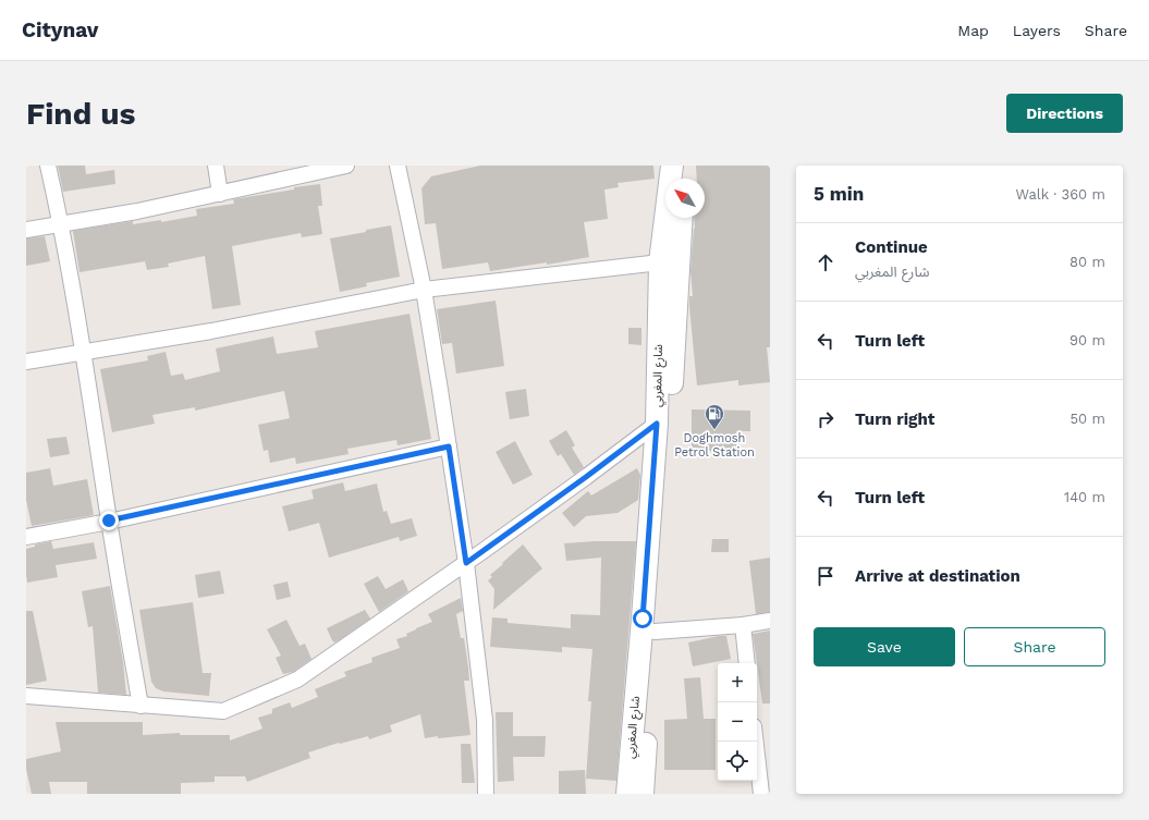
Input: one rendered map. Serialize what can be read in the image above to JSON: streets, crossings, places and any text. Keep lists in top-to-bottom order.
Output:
{
  "streets": {
    "main road": ["شارع المغربي"]
  },
  "places": {
    "fuel station": ["Doghmosh Petrol Station"]
  },
  "north": "top left",
  "page": {
    "header": "Citynav",
    "nav": ["Map", "Layers", "Share"],
    "buttons": [
      "Directions",
      ["Save", "Share"]
    ],
    "title": "Find us",
    "heading": ["5 min", "Walk · 360 m"],
    "list": [
      ["Continue", "شارع المغربي", "80 m"],
      ["Turn left", "90 m"],
      ["Turn right", "50 m"],
      ["Turn left", "140 m"],
      "Arrive at destination"
    ],
    "map_buttons": ["+", "−"]
  }
}
